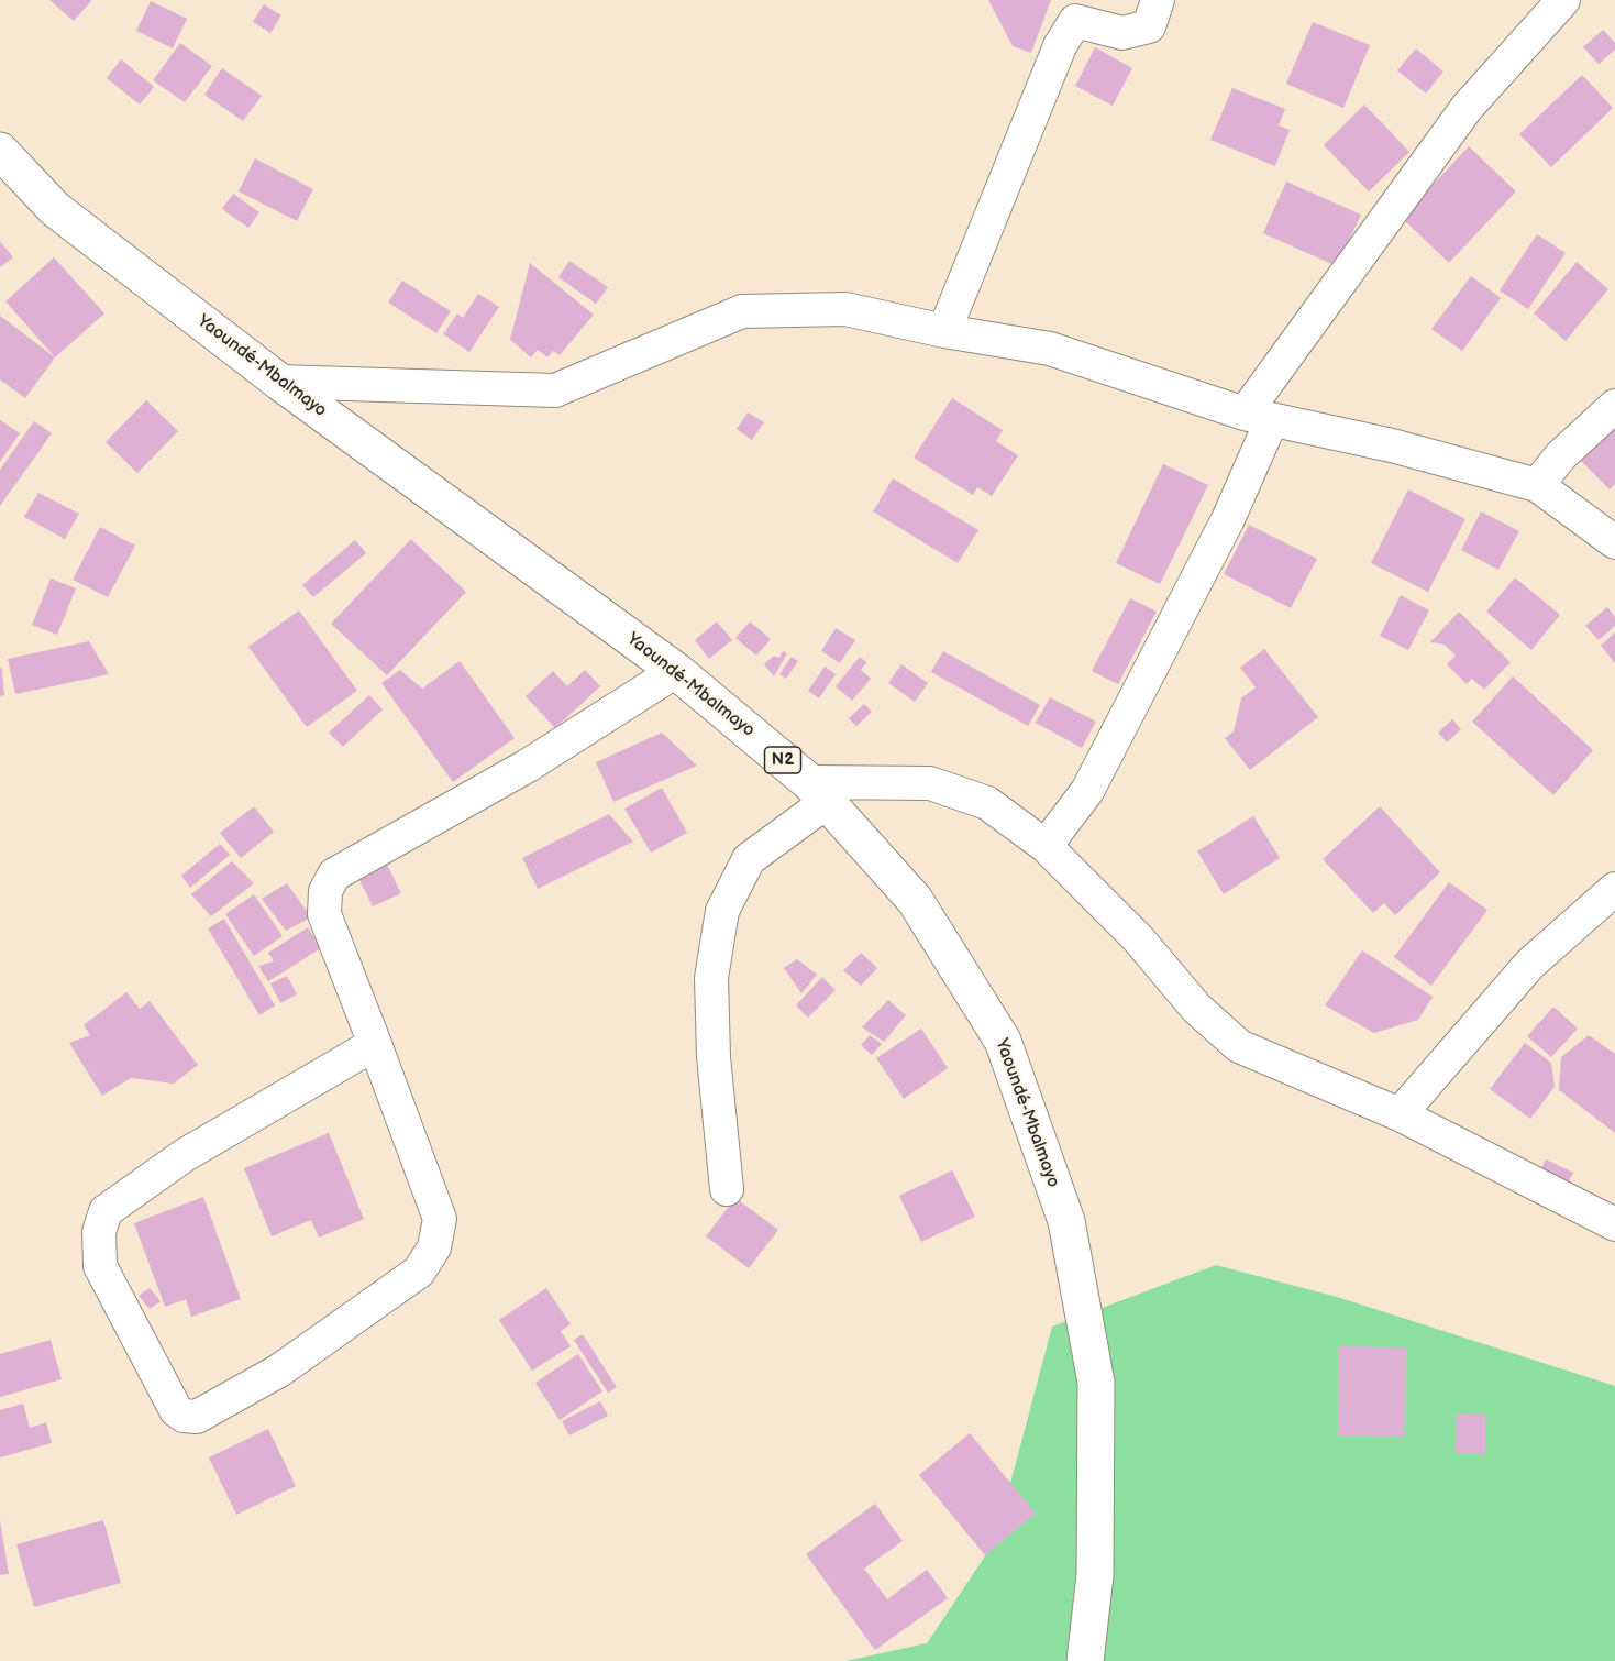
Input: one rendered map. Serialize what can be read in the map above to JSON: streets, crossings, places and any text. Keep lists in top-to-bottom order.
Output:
{
  "streets": {
    "highway": ["Yaoundé-Mbalmayo", "N2"]
  }
}
